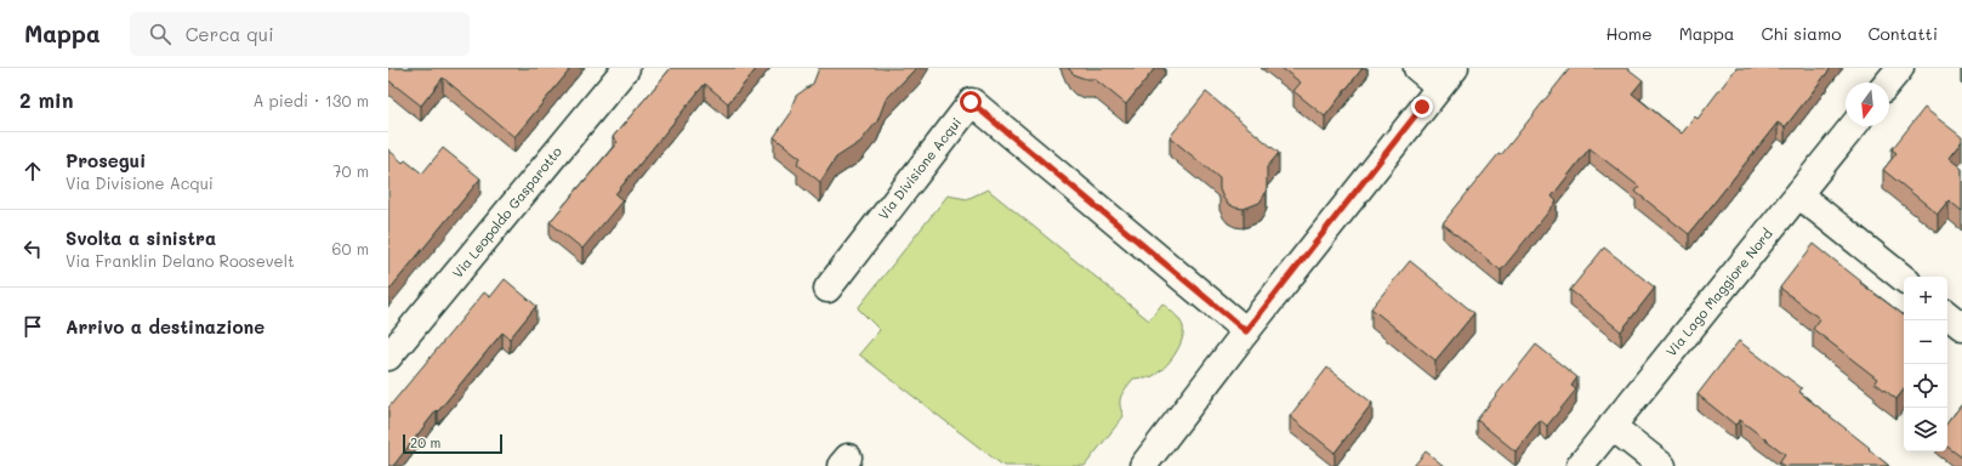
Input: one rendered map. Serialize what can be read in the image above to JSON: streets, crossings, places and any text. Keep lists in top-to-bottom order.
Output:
{
  "streets": {
    "street": ["Via Divisione Acqui", "Via Leopoldo Gasparotto", "Via Lago Maggiore Nord"]
  },
  "scale_bar": "20 m",
  "north": "bottom",
  "page": {
    "header": "Mappa",
    "search": "Cerca qui",
    "nav": [
      "Home",
      "Mappa",
      "Chi siamo",
      "Contatti"
    ],
    "heading": ["2 min", "A piedi · 130 m"],
    "list": [
      ["Prosegui", "Via Divisione Acqui", "70 m"],
      ["Svolta a sinistra", "Via Franklin Delano Roosevelt", "60 m"],
      "Arrivo a destinazione"
    ],
    "map_buttons": ["+", "−"],
    "scale": "20 m"
  }
}
